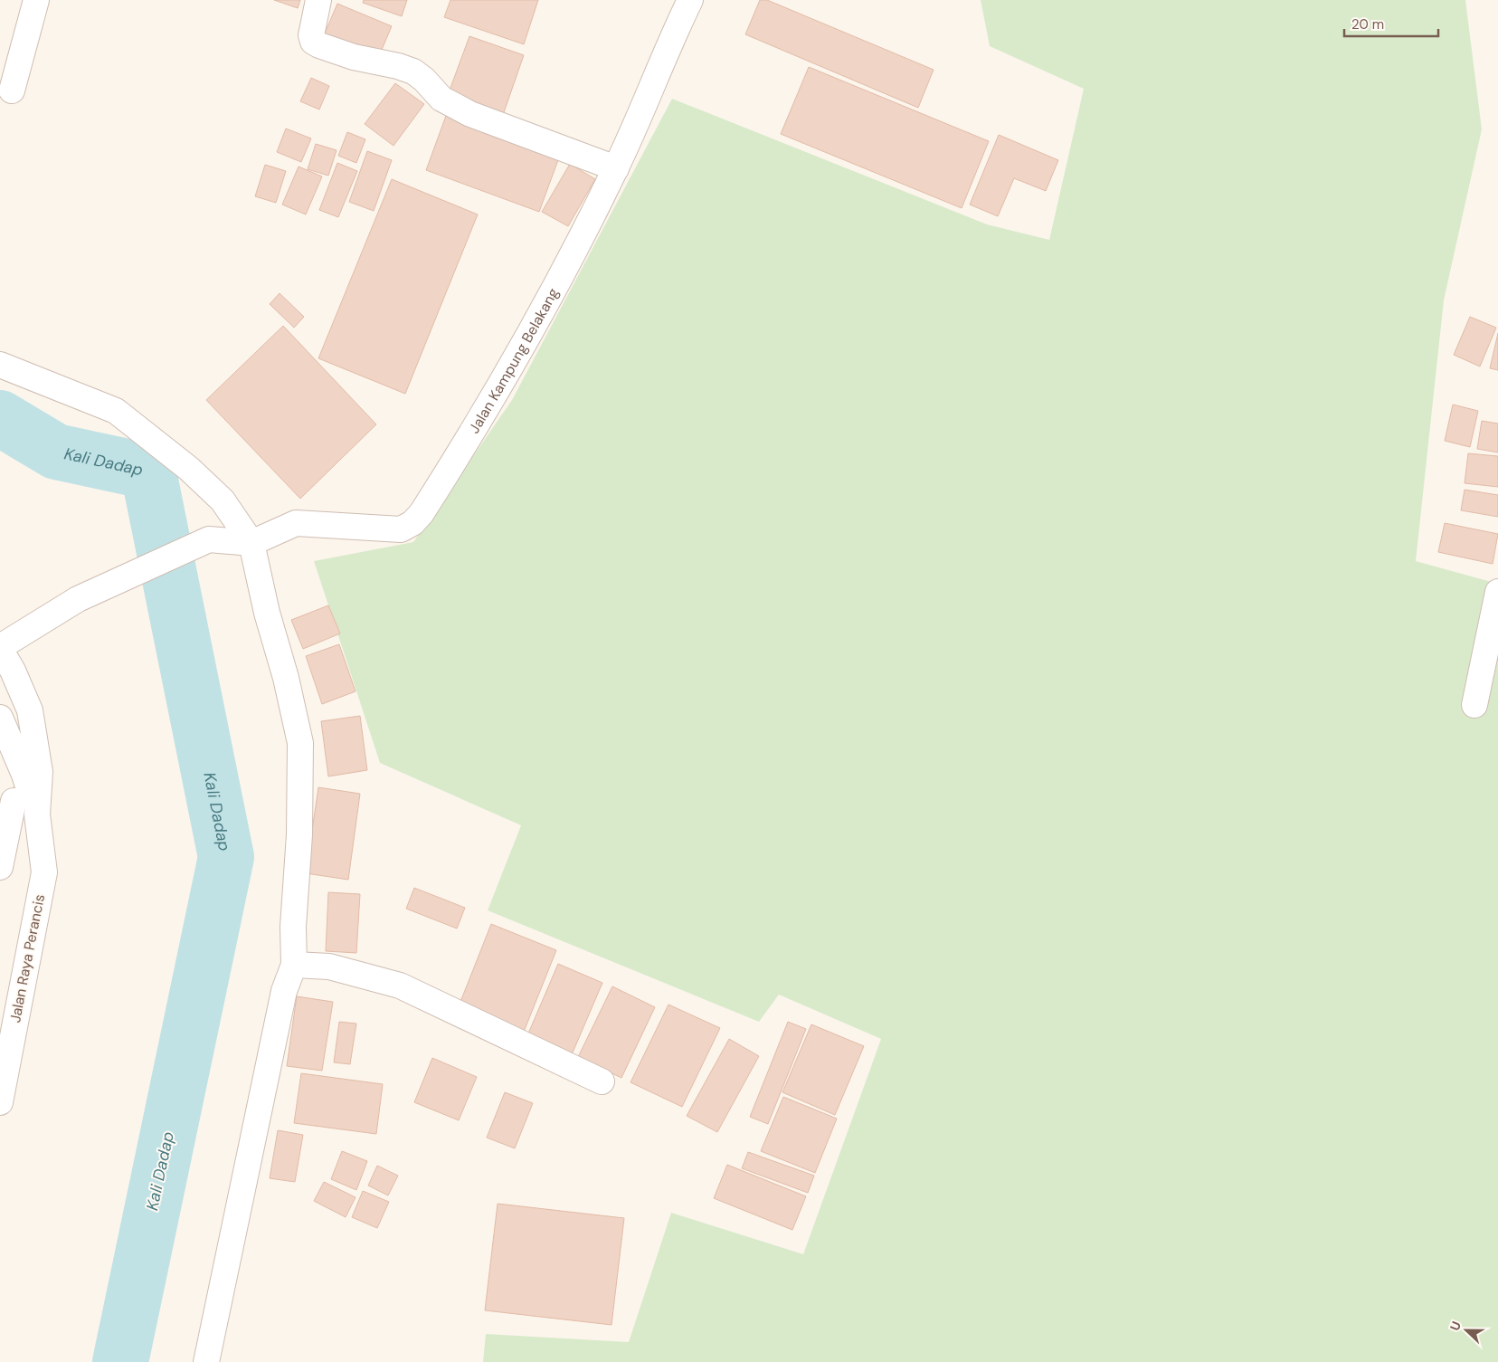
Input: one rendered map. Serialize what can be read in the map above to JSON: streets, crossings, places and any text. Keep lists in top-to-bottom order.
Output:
{
  "streets": {
    "street": ["Jalan Kampung Belakang", "Jalan Raya Perancis"]
  },
  "crossings": [
    ["Jalan Kampung Belakang", "Jalan Raya Perancis"]
  ],
  "water": ["Kali Dadap"],
  "scale_bar": "20 m",
  "north": "left"
}
